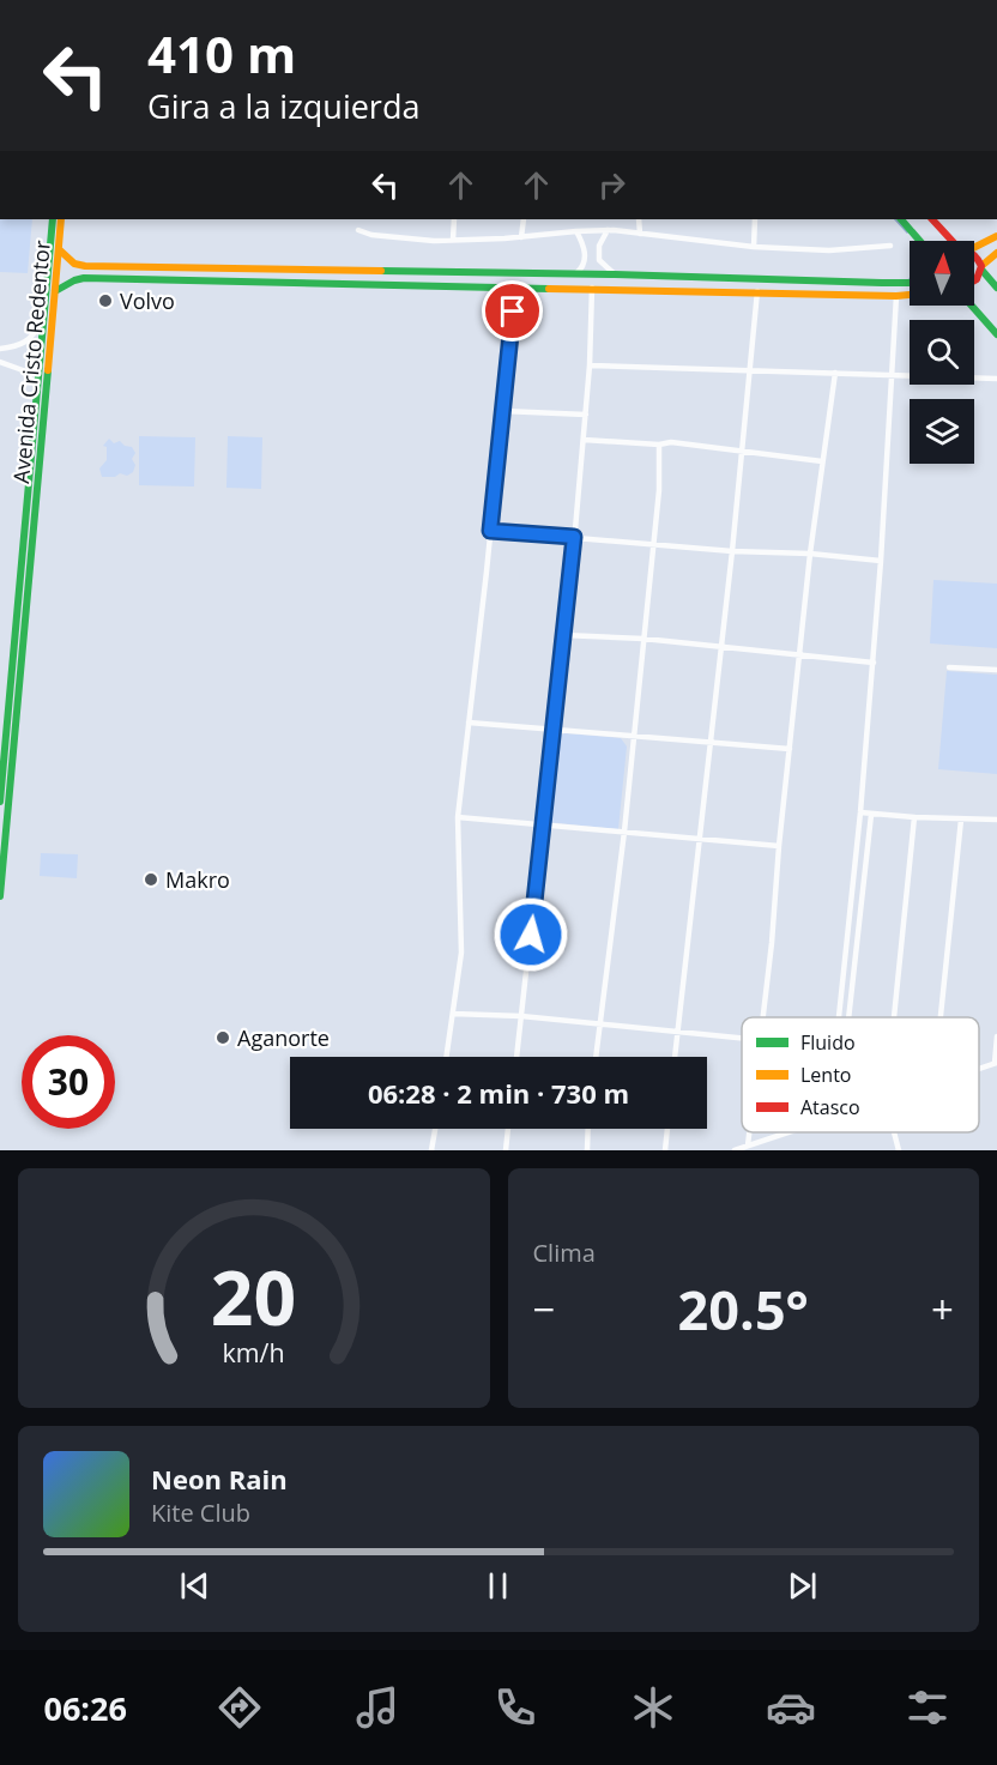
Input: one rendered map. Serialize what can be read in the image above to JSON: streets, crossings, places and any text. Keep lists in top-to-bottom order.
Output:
{
  "streets": {
    "main road": ["Avenida Cristo Redentor"]
  },
  "places": ["Volvo", "Makro", "Aganorte"],
  "legend": ["Fluido", "Lento", "Atasco"],
  "north": "top",
  "page": {
    "turn": ["410 m", "Gira a la izquierda"],
    "limit": "30",
    "trip": "06:28 · 2 min · 730 m",
    "tile": "Clima",
    "heat": ["−", "20.5°", "+"],
    "song": ["Neon Rain", "Kite Club"],
    "tabs": "06:26",
    "gauge": ["20", "km/h"]
  }
}
